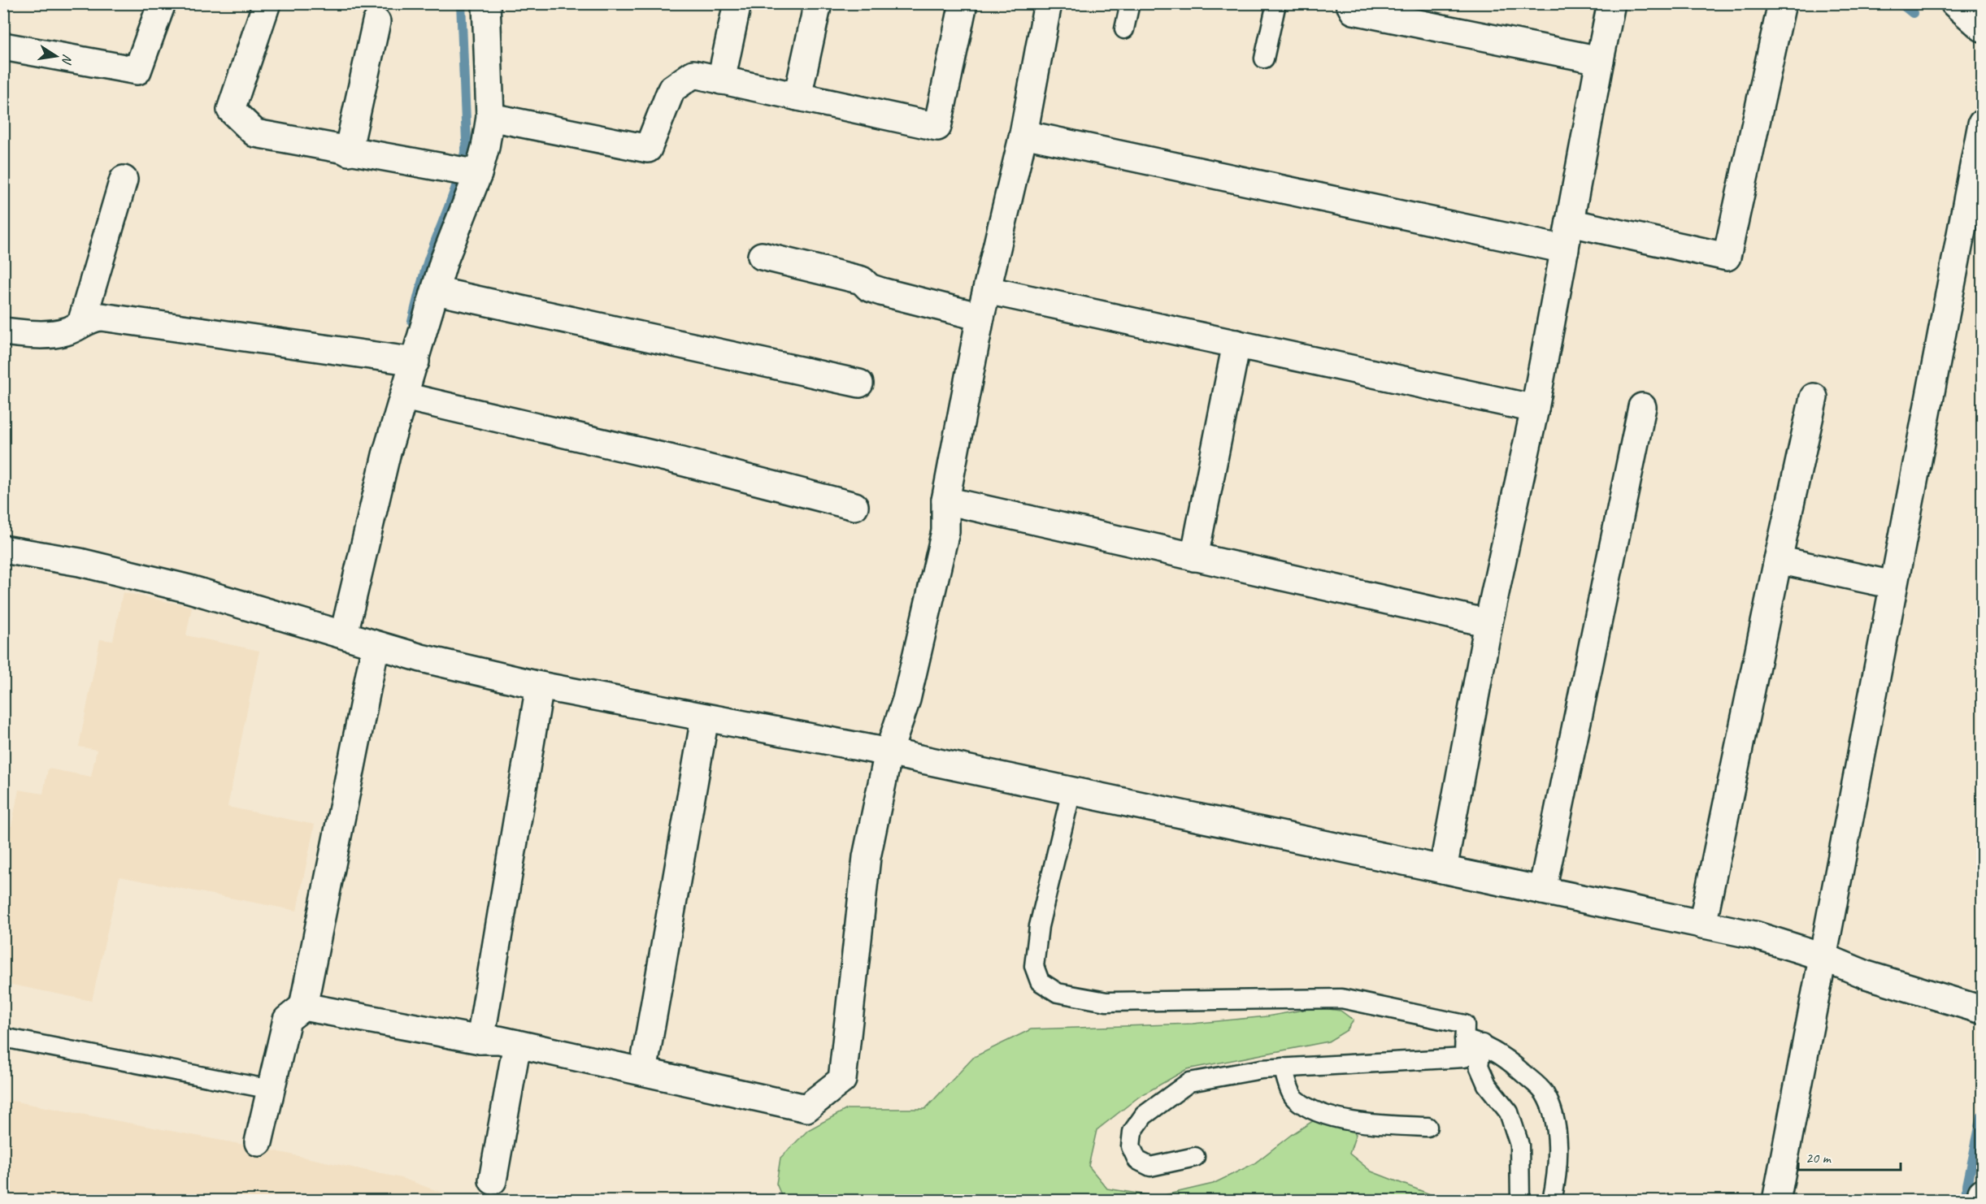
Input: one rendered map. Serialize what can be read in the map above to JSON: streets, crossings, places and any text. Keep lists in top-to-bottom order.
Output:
{
  "scale_bar": "20 m",
  "north": "right"
}
